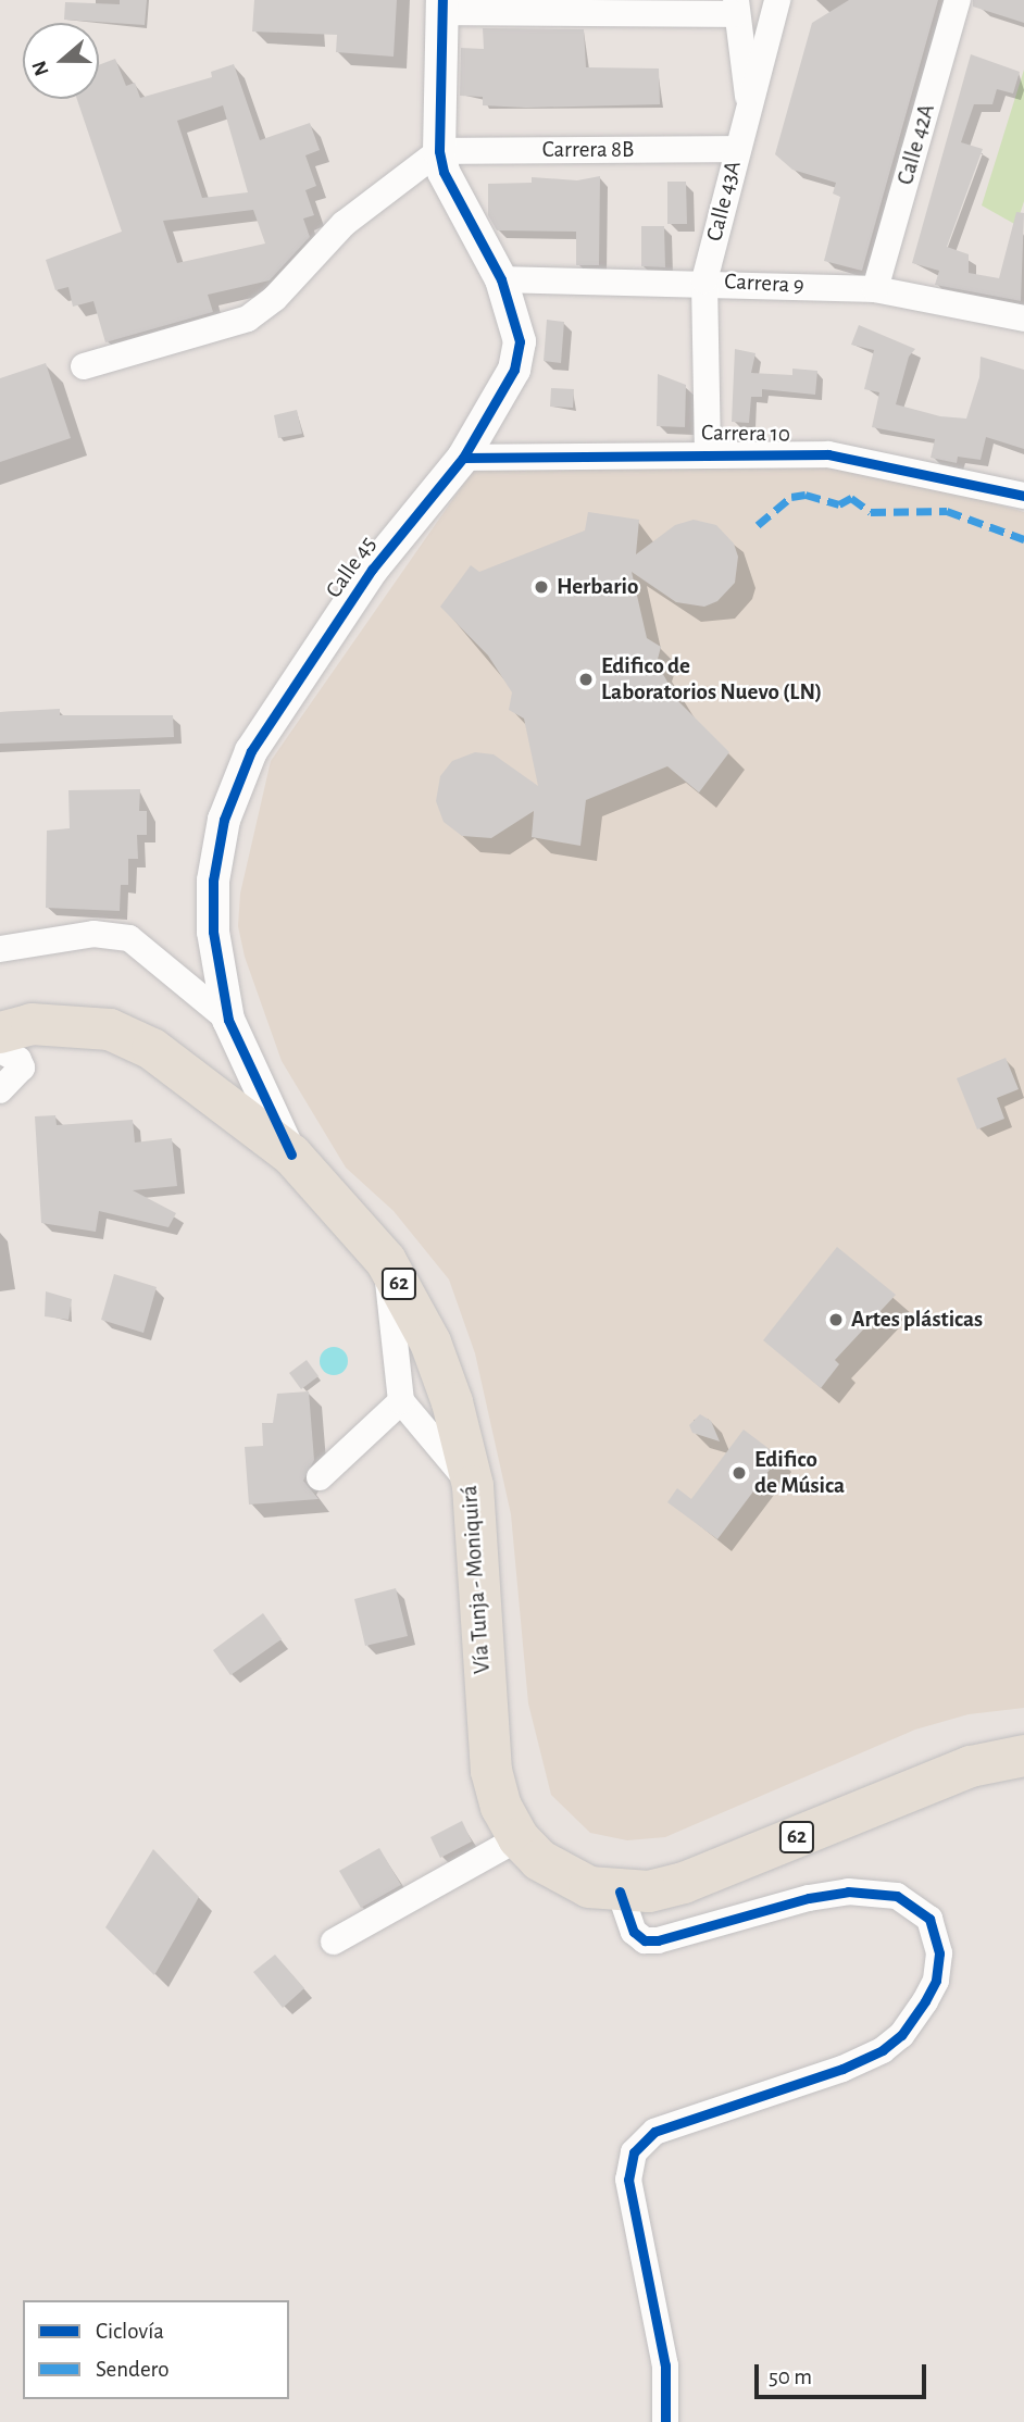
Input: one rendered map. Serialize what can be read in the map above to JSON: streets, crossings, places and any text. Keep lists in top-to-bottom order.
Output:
{
  "streets": {
    "main road": ["62", "Vía Tunja - Moniquirá"],
    "street": [
      "Calle 42A",
      "Carrera 8B",
      "Calle 43A",
      "Carrera 9",
      "Carrera 10",
      "Calle 45"
    ]
  },
  "crossings": [
    ["Calle 42A", "Carrera 9"],
    ["Carrera 8B", "Calle 43A"],
    ["Carrera 8B", "Calle 45"],
    ["Calle 43A", "Carrera 9"],
    ["Calle 43A", "Carrera 10"],
    ["Carrera 9", "Calle 45"],
    ["Carrera 10", "Calle 45"],
    ["Calle 45", "Vía Tunja - Moniquirá"]
  ],
  "places": [
    "Herbario",
    "Edifico de Laboratorios Nuevo (LN)",
    "Artes plásticas",
    "Edifico de Música"
  ],
  "legend": ["Ciclovía", "Sendero"],
  "scale_bar": "50 m",
  "north": "left"
}
